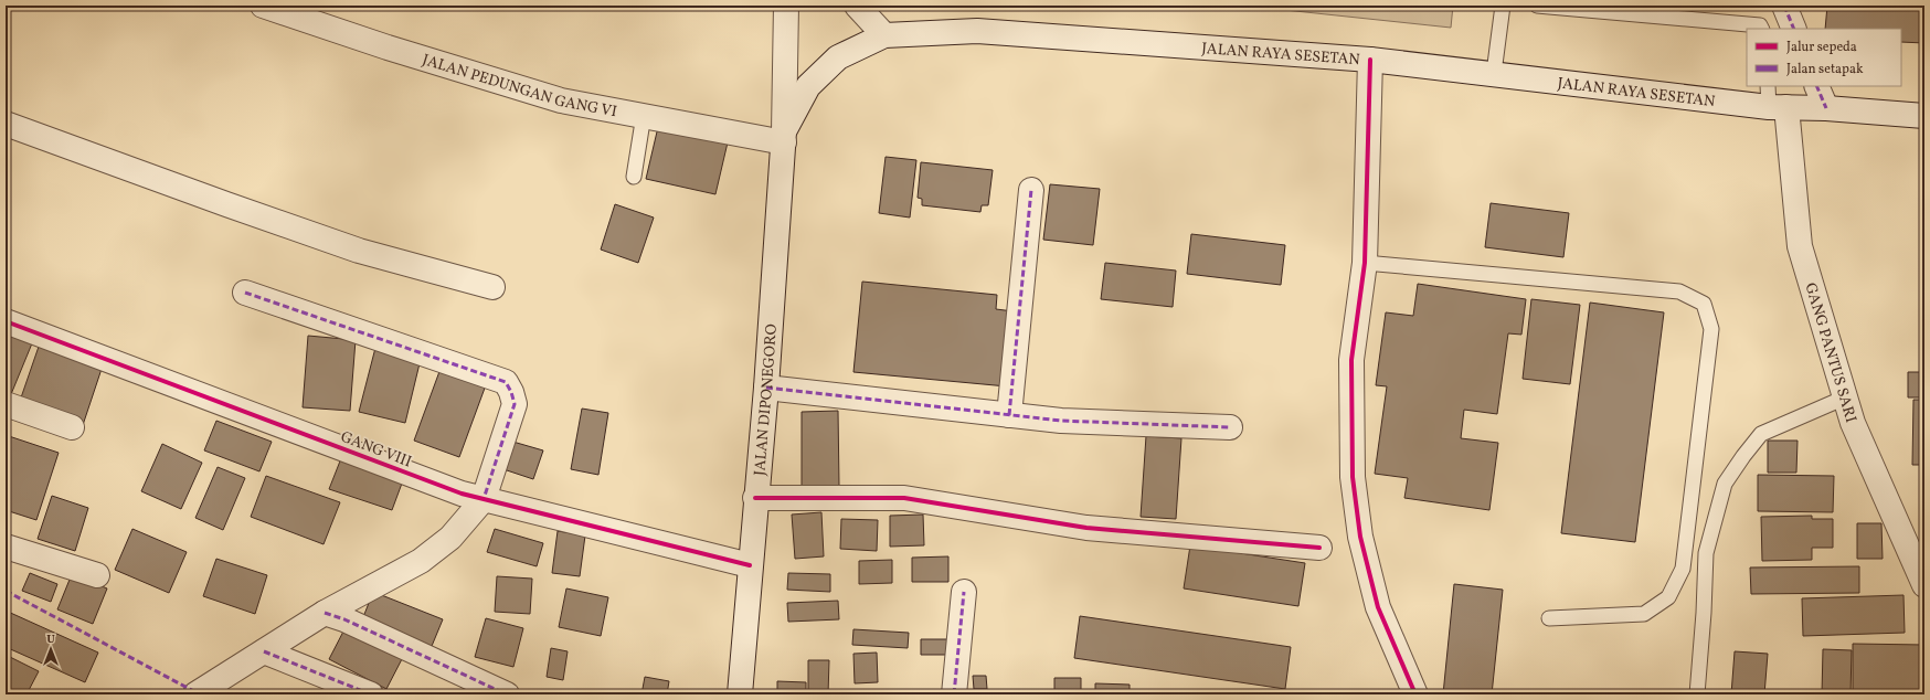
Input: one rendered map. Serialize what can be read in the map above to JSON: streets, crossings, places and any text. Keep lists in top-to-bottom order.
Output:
{
  "streets": {
    "street": [
      "JALAN RAYA SESETAN",
      "JALAN PEDUNGAN GANG VI",
      "GANG PANTUS SARI",
      "JALAN DIPONEGORO",
      "GANG VIII"
    ]
  },
  "crossings": [
    ["JALAN RAYA SESETAN", "JALAN PEDUNGAN GANG VI"],
    ["JALAN RAYA SESETAN", "GANG PANTUS SARI"],
    ["JALAN RAYA SESETAN", "JALAN DIPONEGORO"],
    ["JALAN PEDUNGAN GANG VI", "JALAN DIPONEGORO"],
    ["JALAN DIPONEGORO", "GANG VIII"]
  ],
  "legend": ["Jalur sepeda", "Jalan setapak"],
  "north": "top"
}
